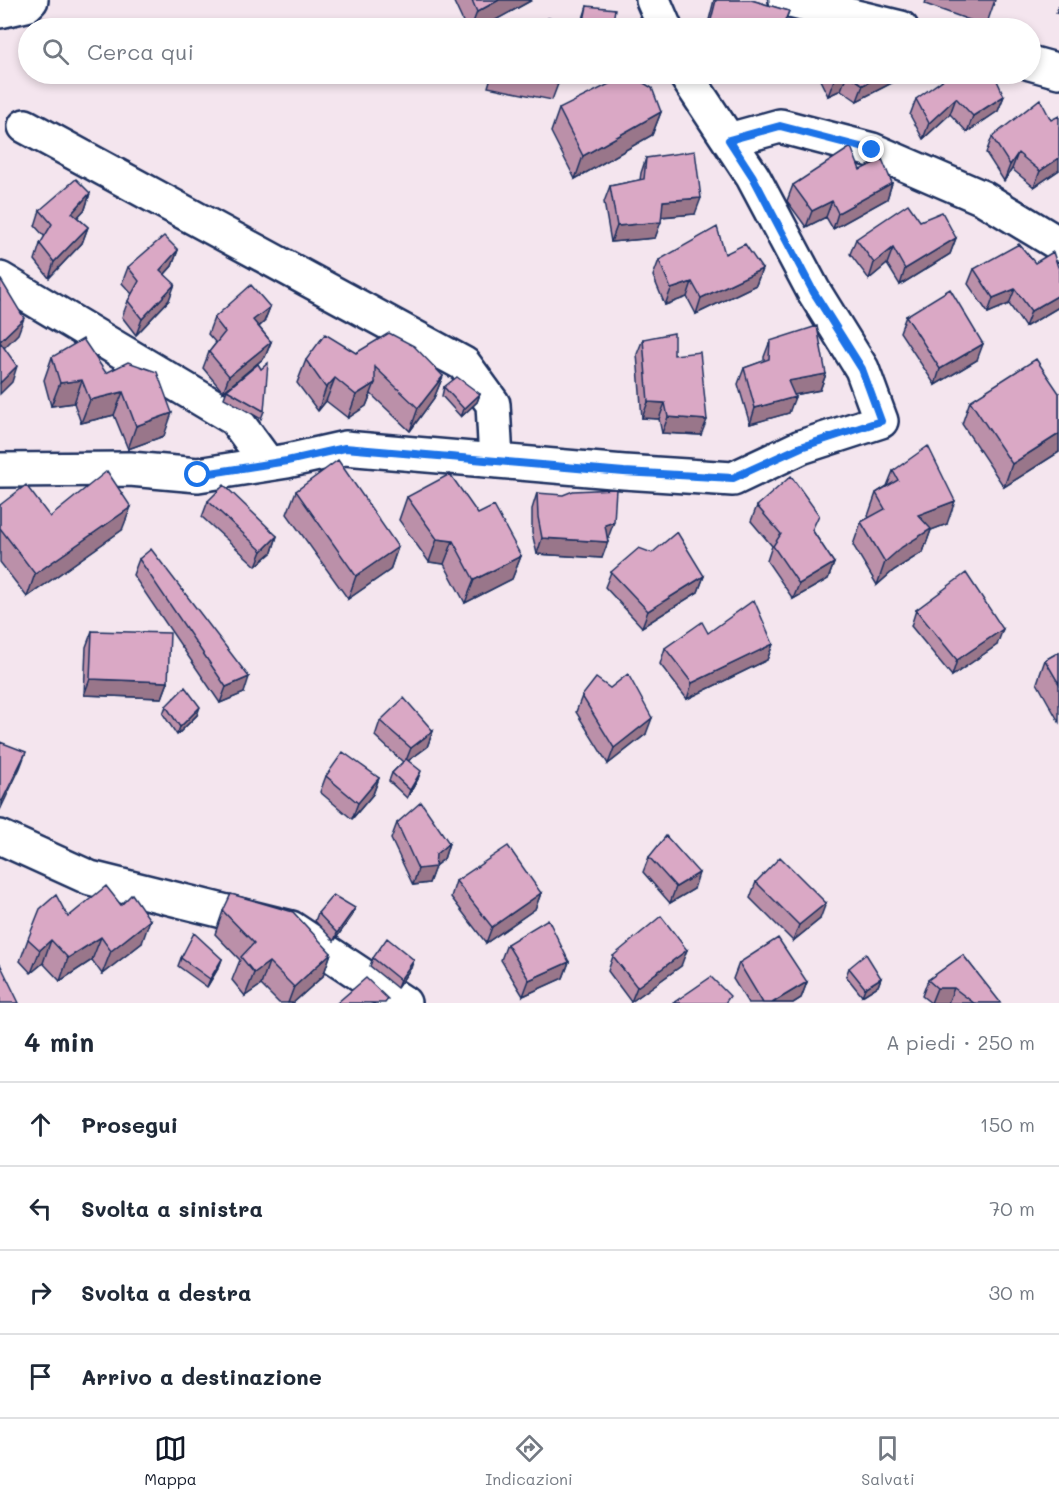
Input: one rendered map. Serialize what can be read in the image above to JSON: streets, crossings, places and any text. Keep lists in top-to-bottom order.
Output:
{
  "page": {
    "search": "Cerca qui",
    "heading": ["4 min", "A piedi · 250 m"],
    "list": [
      ["Prosegui", "150 m"],
      ["Svolta a sinistra", "70 m"],
      ["Svolta a destra", "30 m"],
      "Arrivo a destinazione"
    ],
    "nav": ["Mappa", "Indicazioni", "Salvati"]
  }
}
